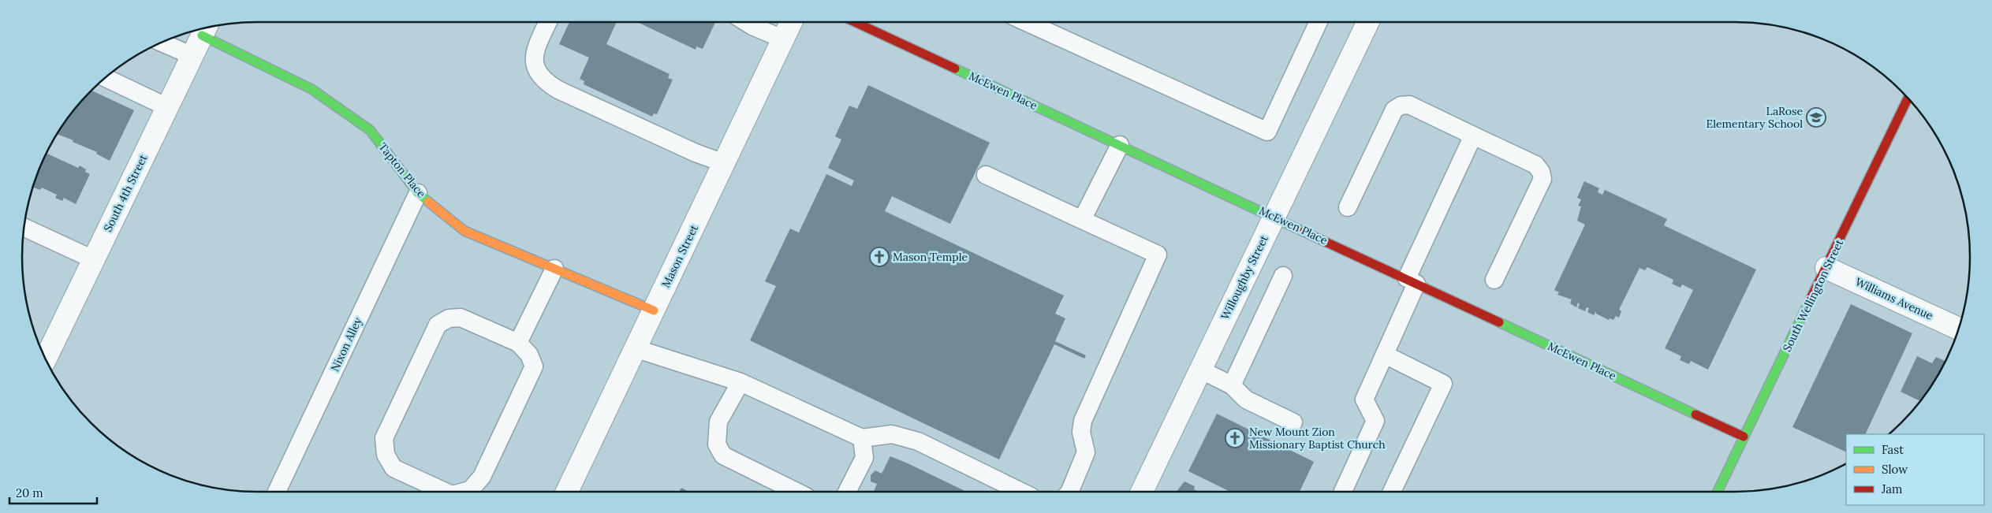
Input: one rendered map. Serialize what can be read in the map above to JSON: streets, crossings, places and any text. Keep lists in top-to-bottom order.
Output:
{
  "streets": {
    "street": [
      "McEwen Place",
      "Tapton Place",
      "South 4th Street",
      "Mason Street",
      "Willoughby Street",
      "South Wellington Street",
      "Williams Avenue"
    ],
    "lane": ["Nixon Alley"]
  },
  "crossings": [
    ["McEwen Place", "Willoughby Street"],
    ["McEwen Place", "South Wellington Street"],
    ["Tapton Place", "South 4th Street"],
    ["Tapton Place", "Mason Street"],
    ["Tapton Place", "Nixon Alley"],
    ["South Wellington Street", "Williams Avenue"]
  ],
  "places": {
    "school or university": ["LaRose Elementary School"],
    "church": ["Mason Temple", "New Mount Zion Missionary Baptist Church"]
  },
  "legend": ["Fast", "Slow", "Jam"],
  "scale_bar": "20 m"
}
